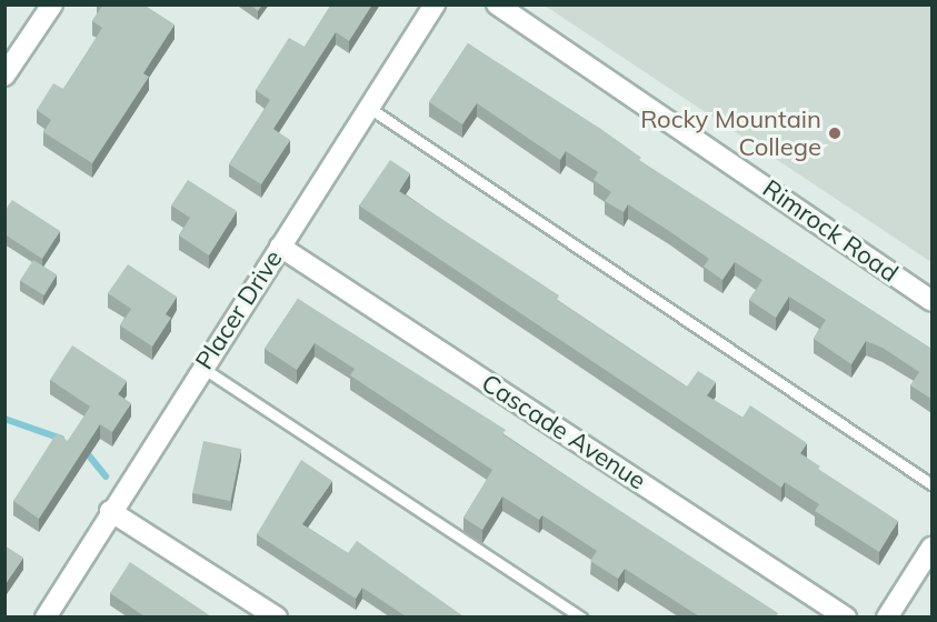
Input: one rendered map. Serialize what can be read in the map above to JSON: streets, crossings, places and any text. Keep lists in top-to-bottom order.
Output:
{
  "streets": {
    "street": ["Rimrock Road", "Placer Drive", "Cascade Avenue"]
  },
  "crossings": [
    ["Placer Drive", "Cascade Avenue"]
  ],
  "places": ["Rocky Mountain College"]
}
